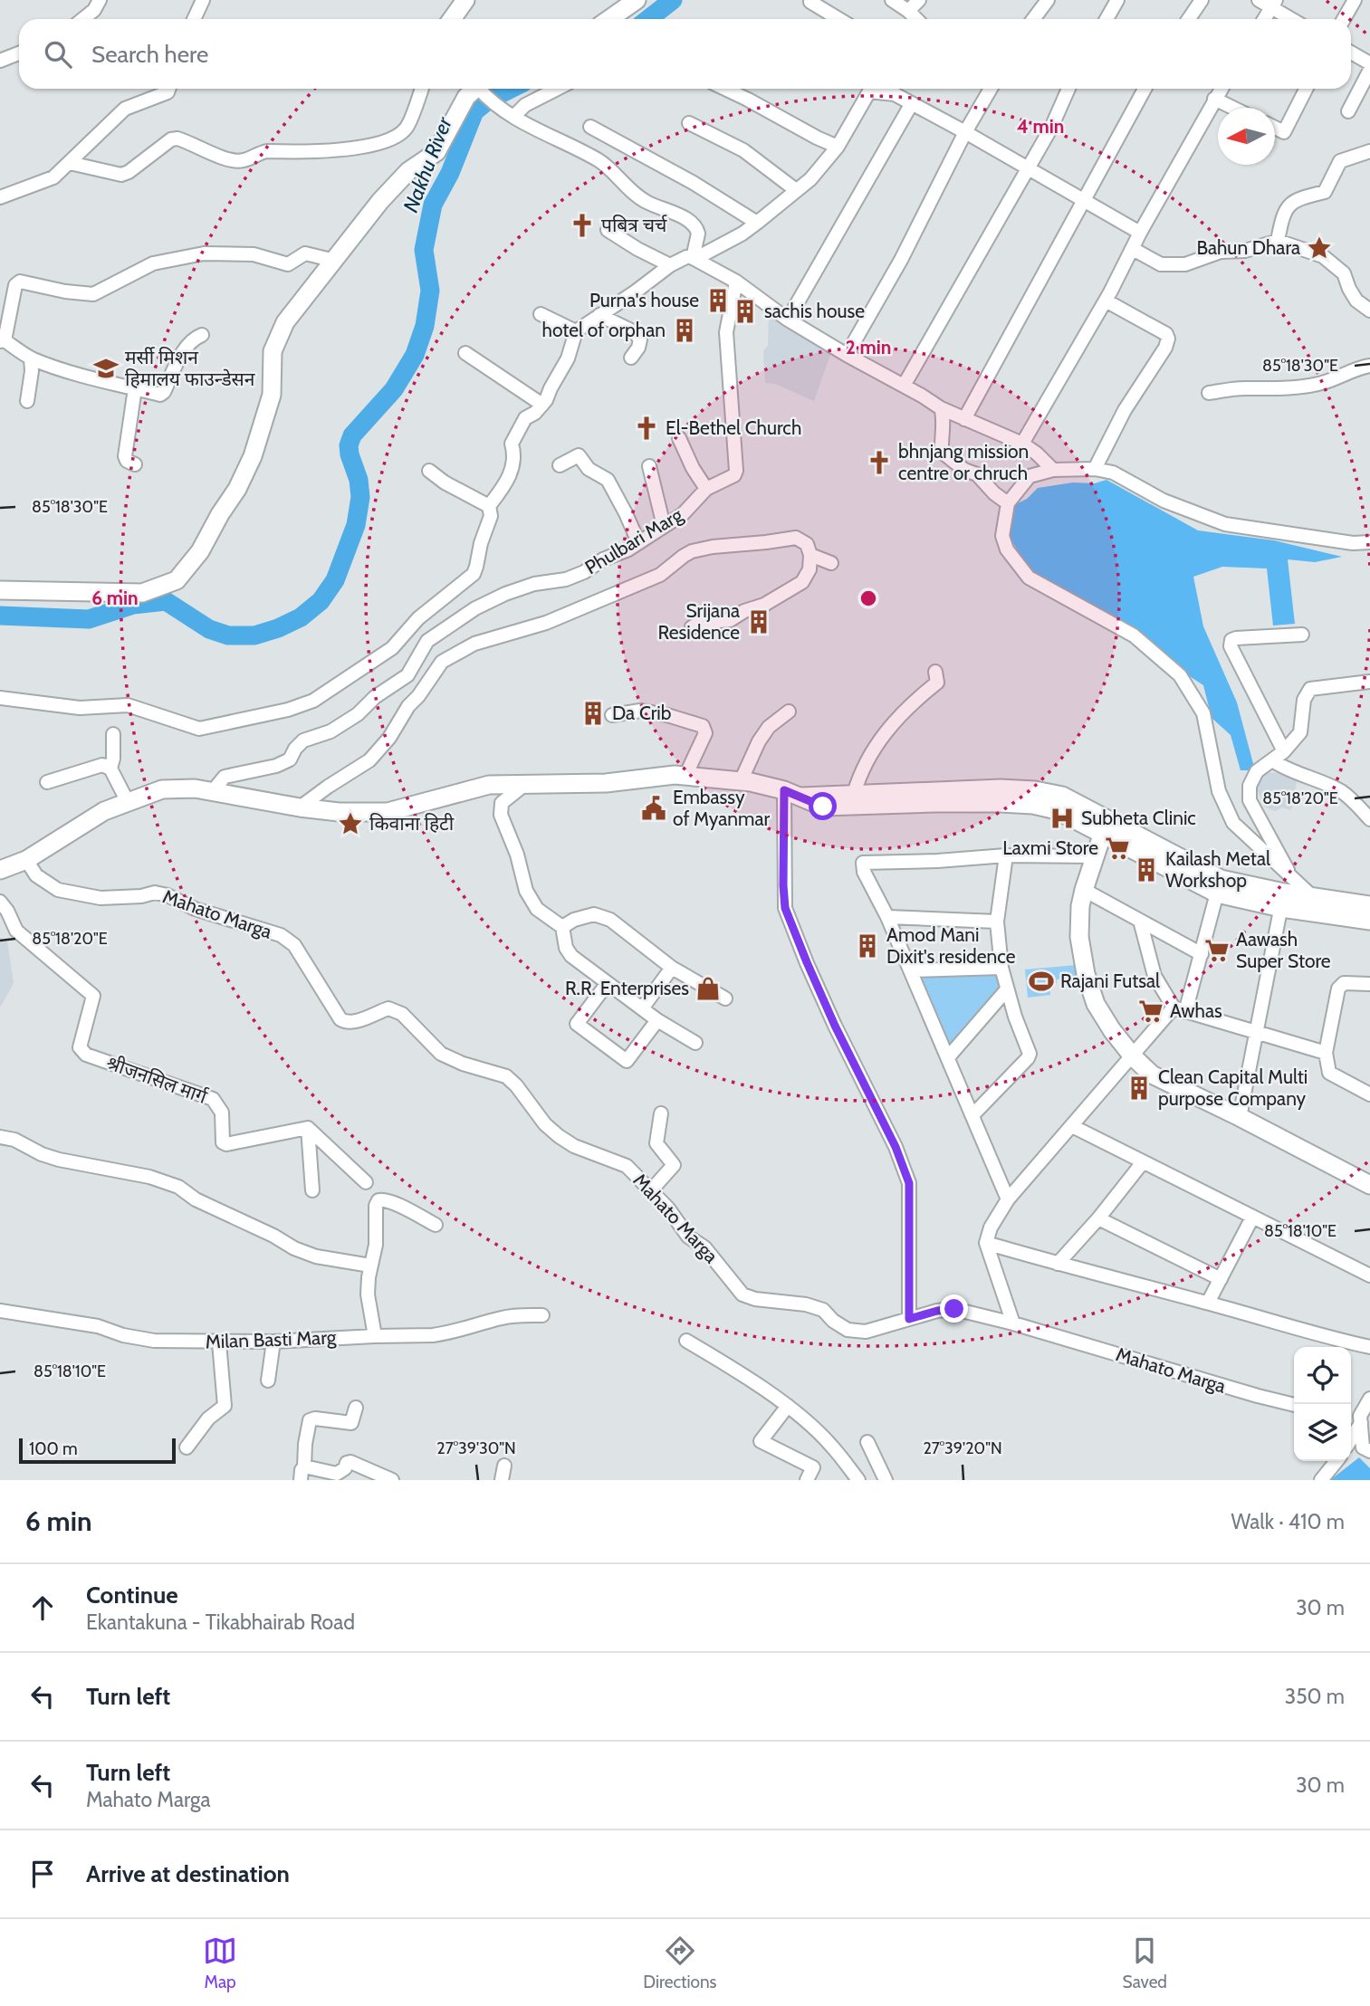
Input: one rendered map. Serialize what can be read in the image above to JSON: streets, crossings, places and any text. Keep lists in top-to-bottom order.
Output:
{
  "streets": {
    "street": [
      "Phulbari Marg",
      "Mahato Marga",
      "श्रीजनसिल मार्ग",
      "Milan Basti Marg"
    ]
  },
  "water": ["Nakhu River"],
  "places": {
    "church": ["पबित्र चर्च", "El-Bethel Church", "bhnjang mission centre or chruch"],
    "place": ["Bahun Dhara", "किवाना हिटी"],
    "building": [
      "Purna's house",
      "sachis house",
      "hotel of orphan",
      "Srijana Residence",
      "Da Crib",
      "Kailash Metal Workshop",
      "Amod Mani Dixit's residence",
      "Clean Capital Multi purpose Company"
    ],
    "school or university": ["मर्सी मिशन हिमालय फाउन्डेसन"],
    "public building": ["Embassy of Myanmar"],
    "hospital": ["Subheta Clinic"],
    "supermarket": ["Laxmi Store", "Aawash Super Store", "Awhas"],
    "sports": ["Rajani Futsal"],
    "shop": ["R.R. Enterprises"]
  },
  "scale_bar": "100 m",
  "north": "left",
  "page": {
    "search": "Search here",
    "scale": "100 m",
    "heading": ["6 min", "Walk · 410 m"],
    "list": [
      ["Continue", "Ekantakuna - Tikabhairab Road", "30 m"],
      ["Turn left", "350 m"],
      ["Turn left", "Mahato Marga", "30 m"],
      "Arrive at destination"
    ],
    "nav": ["Map", "Directions", "Saved"]
  },
  "coordinates": [
    "85°18'30\"E",
    "85°18'20\"E",
    "85°18'10\"E",
    "27°39'30\"N",
    "27°39'20\"N"
  ],
  "rings": ["4 min", "2 min", "6 min"]
}
